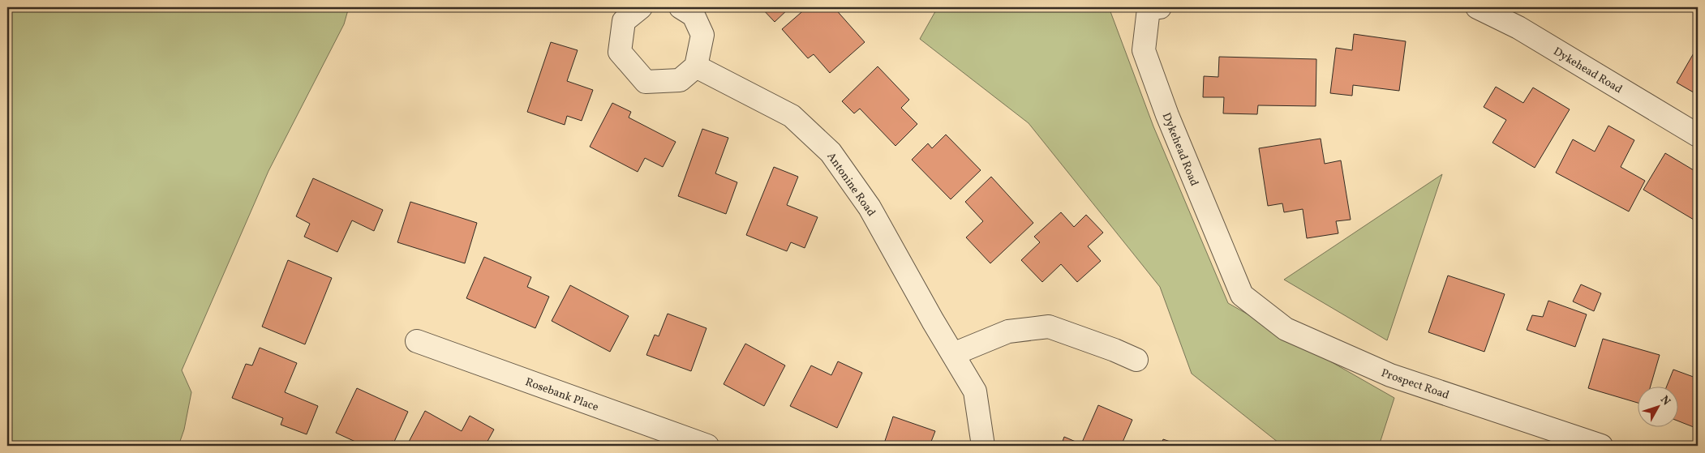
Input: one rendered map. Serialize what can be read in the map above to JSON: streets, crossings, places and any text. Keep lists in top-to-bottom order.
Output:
{
  "streets": {
    "street": [
      "Dykehead Road",
      "Antonine Road",
      "Prospect Road",
      "Rosebank Place"
    ]
  },
  "crossings": [
    ["Dykehead Road", "Prospect Road"]
  ],
  "north": "top right"
}
